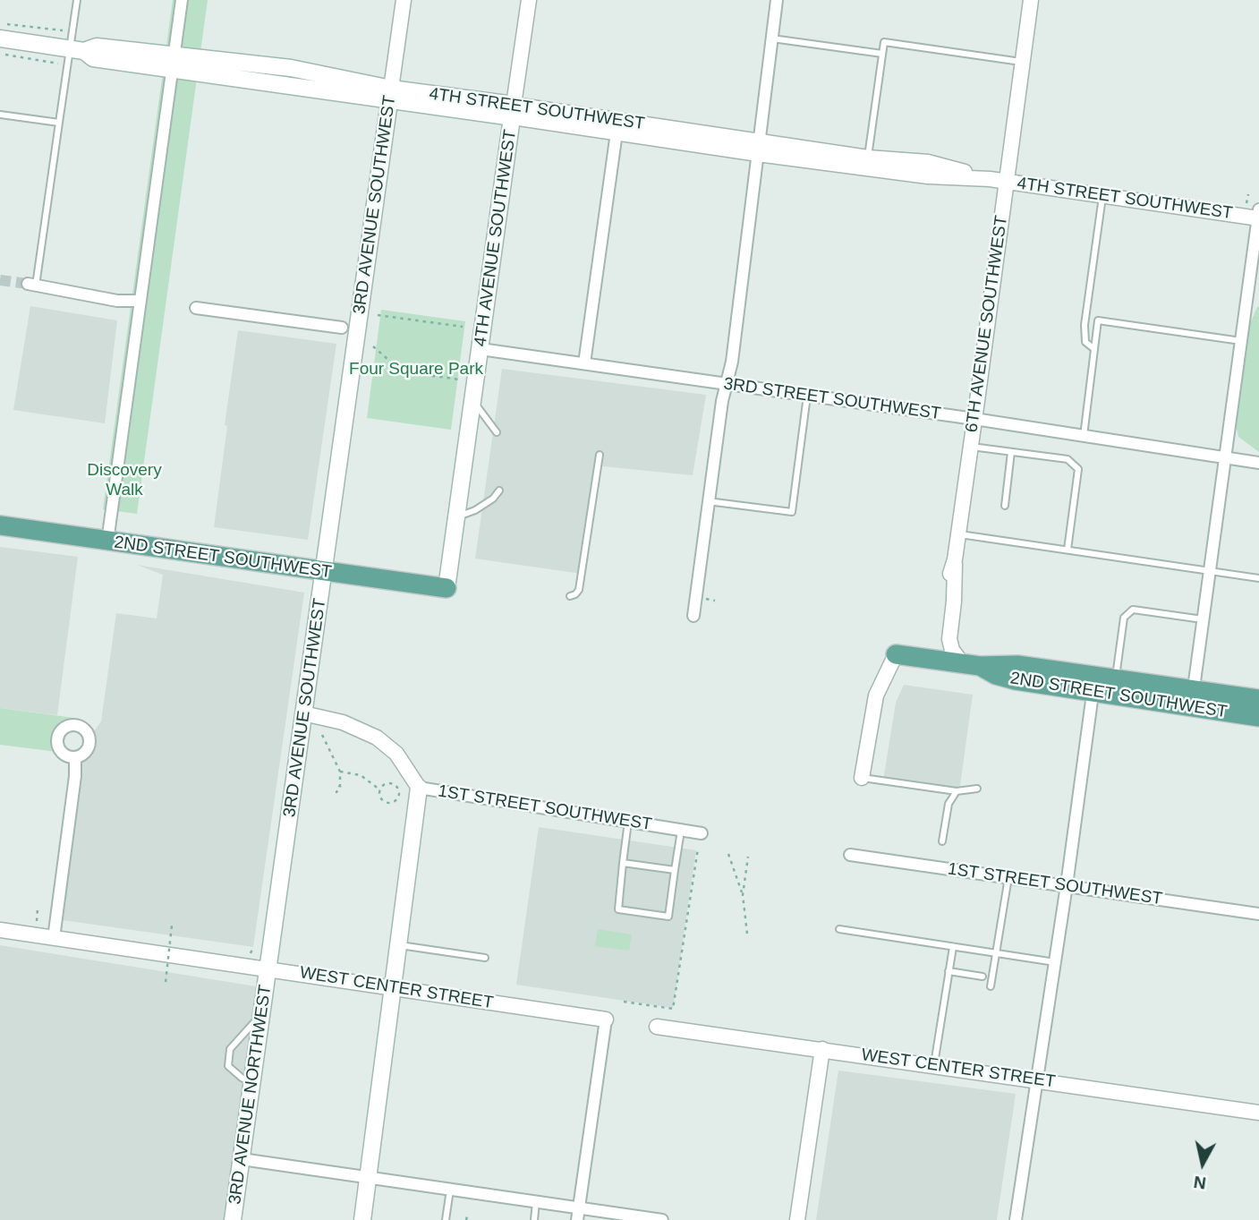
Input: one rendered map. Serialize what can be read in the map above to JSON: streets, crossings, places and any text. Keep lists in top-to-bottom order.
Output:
{
  "streets": {
    "main road": [
      "4TH STREET SOUTHWEST",
      "3RD AVENUE SOUTHWEST",
      "4TH AVENUE SOUTHWEST",
      "2ND STREET SOUTHWEST",
      "3RD AVENUE NORTHWEST"
    ],
    "street": [
      "6TH AVENUE SOUTHWEST",
      "3RD STREET SOUTHWEST",
      "1ST STREET SOUTHWEST",
      "WEST CENTER STREET"
    ]
  },
  "crossings": [
    ["4TH STREET SOUTHWEST", "3RD AVENUE SOUTHWEST"],
    ["4TH STREET SOUTHWEST", "4TH AVENUE SOUTHWEST"],
    ["4TH STREET SOUTHWEST", "6TH AVENUE SOUTHWEST"],
    ["3RD AVENUE SOUTHWEST", "2ND STREET SOUTHWEST"],
    ["3RD AVENUE SOUTHWEST", "1ST STREET SOUTHWEST"],
    ["3RD AVENUE SOUTHWEST", "WEST CENTER STREET"],
    ["3RD AVENUE SOUTHWEST", "3RD AVENUE NORTHWEST"],
    ["4TH AVENUE SOUTHWEST", "3RD STREET SOUTHWEST"],
    ["4TH AVENUE SOUTHWEST", "2ND STREET SOUTHWEST"],
    ["6TH AVENUE SOUTHWEST", "3RD STREET SOUTHWEST"],
    ["6TH AVENUE SOUTHWEST", "2ND STREET SOUTHWEST"],
    ["WEST CENTER STREET", "3RD AVENUE NORTHWEST"]
  ],
  "parks": ["Four Square Park", "Discovery Walk"],
  "north": "bottom"
}
